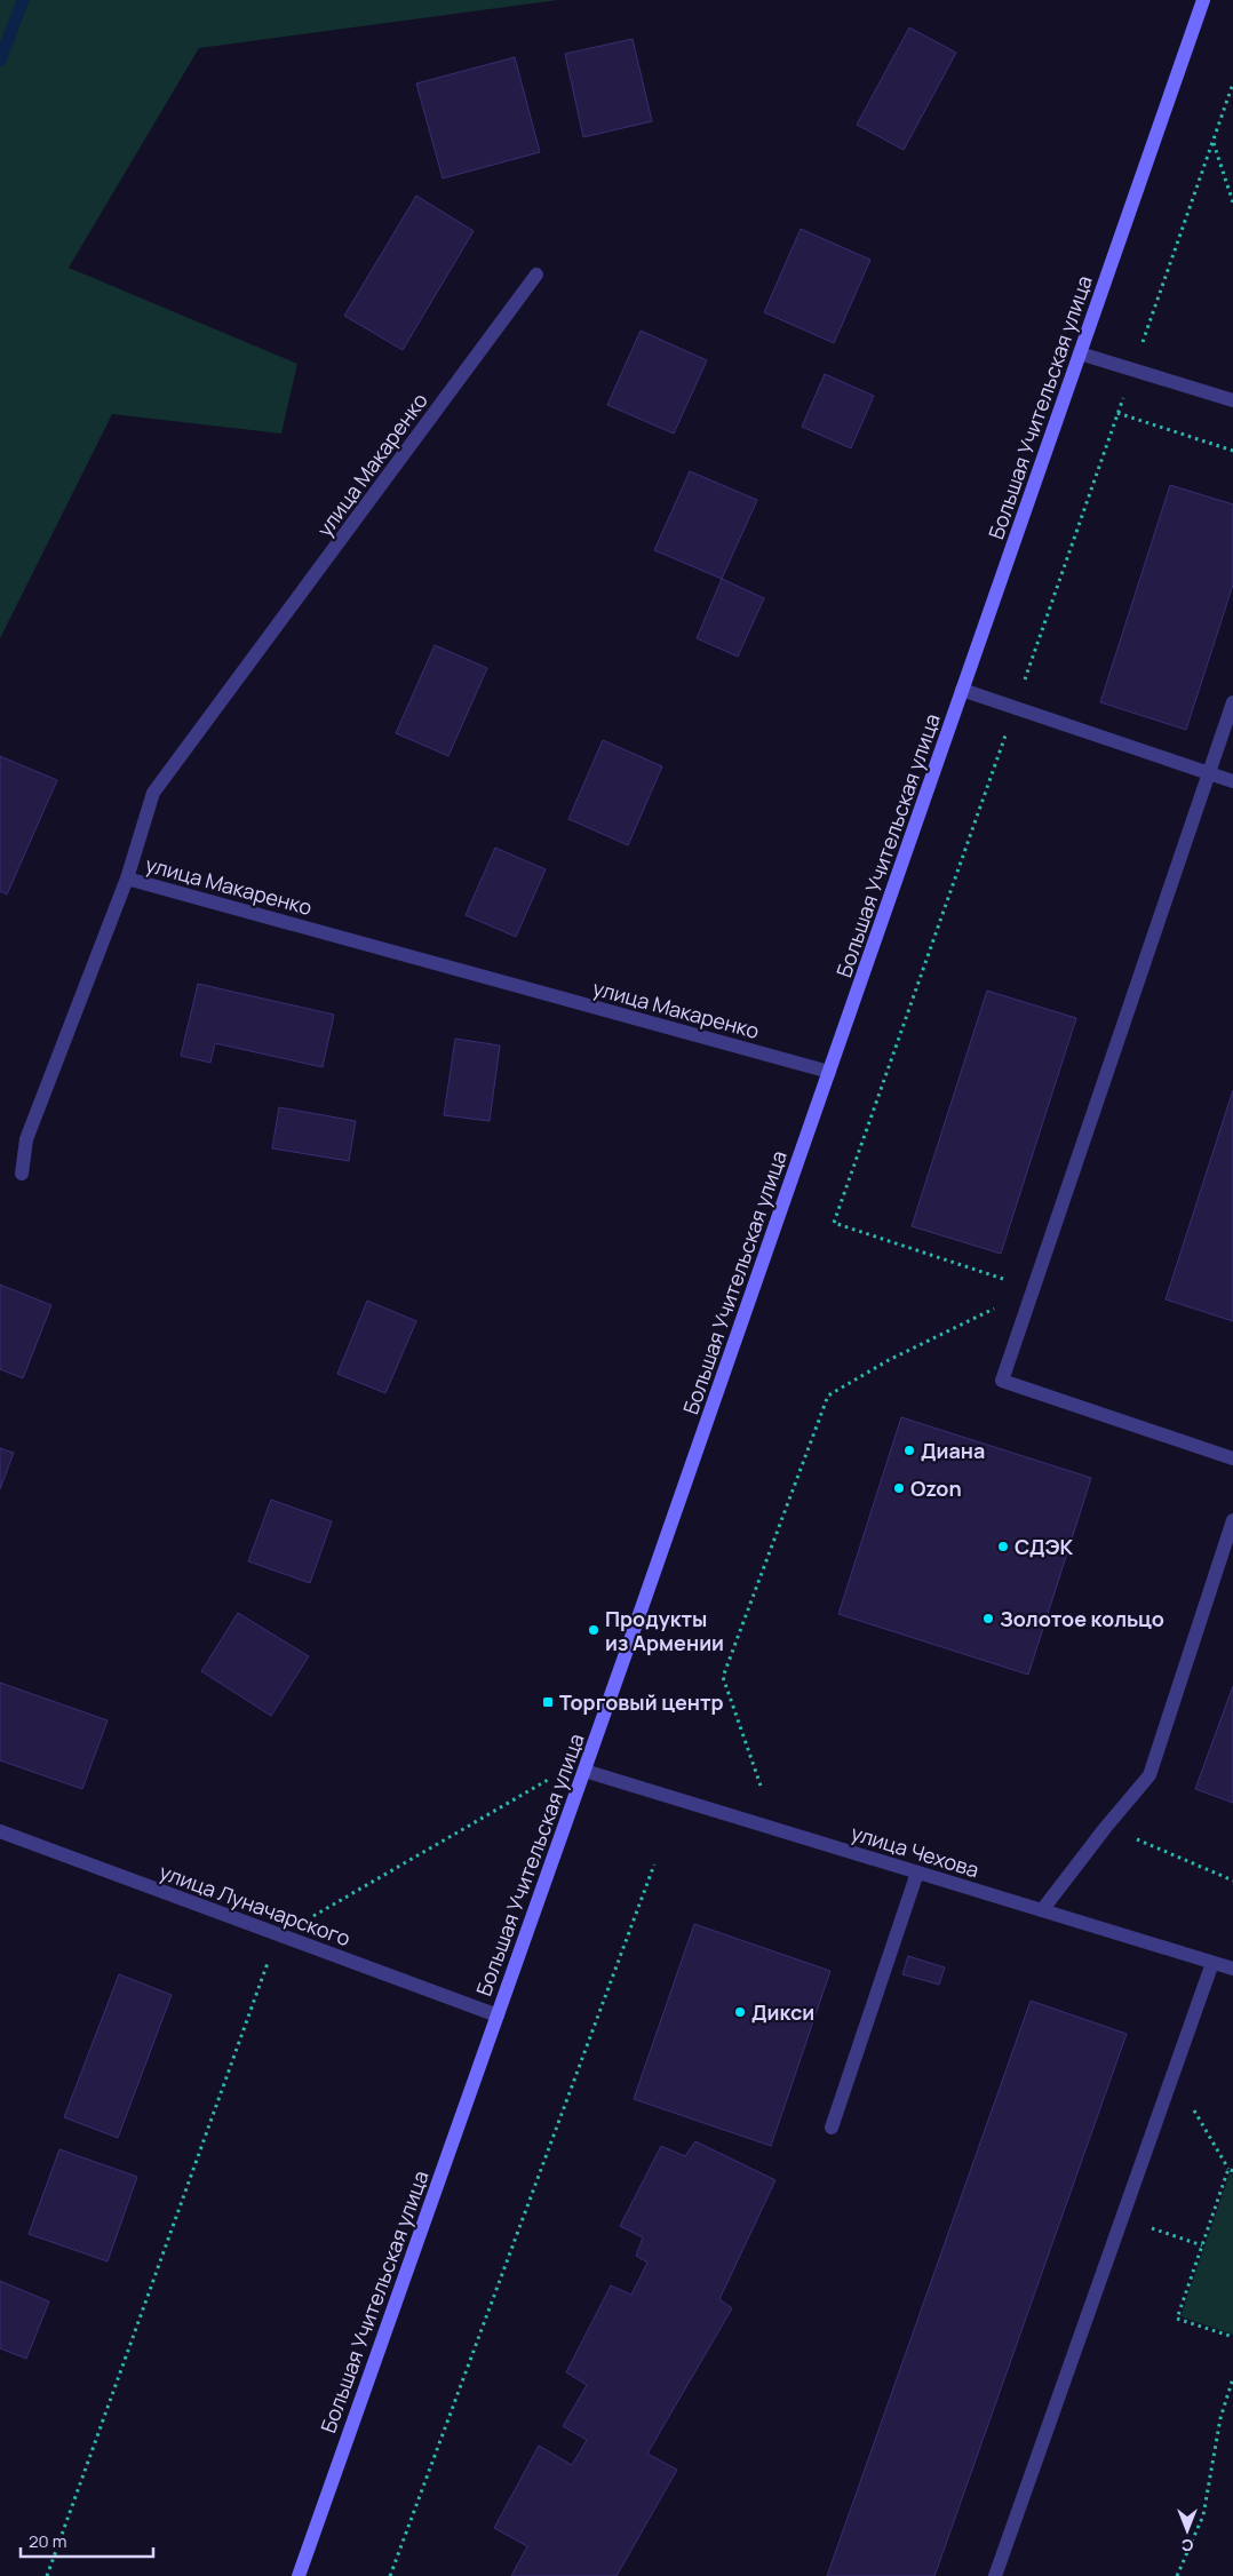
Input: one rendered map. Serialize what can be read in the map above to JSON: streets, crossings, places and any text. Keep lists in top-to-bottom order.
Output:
{
  "streets": {
    "main road": ["Большая Учительская улица"],
    "street": ["улица Макаренко", "улица Чехова", "улица Луначарского"]
  },
  "crossings": [
    ["Большая Учительская улица", "улица Макаренко"],
    ["Большая Учительская улица", "улица Чехова"],
    ["Большая Учительская улица", "улица Луначарского"]
  ],
  "places": {
    "other": [
      "Диана",
      "Ozon",
      "СДЭК",
      "Золотое кольцо",
      "Продукты из Армении",
      "Дикси"
    ],
    "transit": ["Торговый центр"]
  },
  "scale_bar": "20 m",
  "north": "bottom"
}
